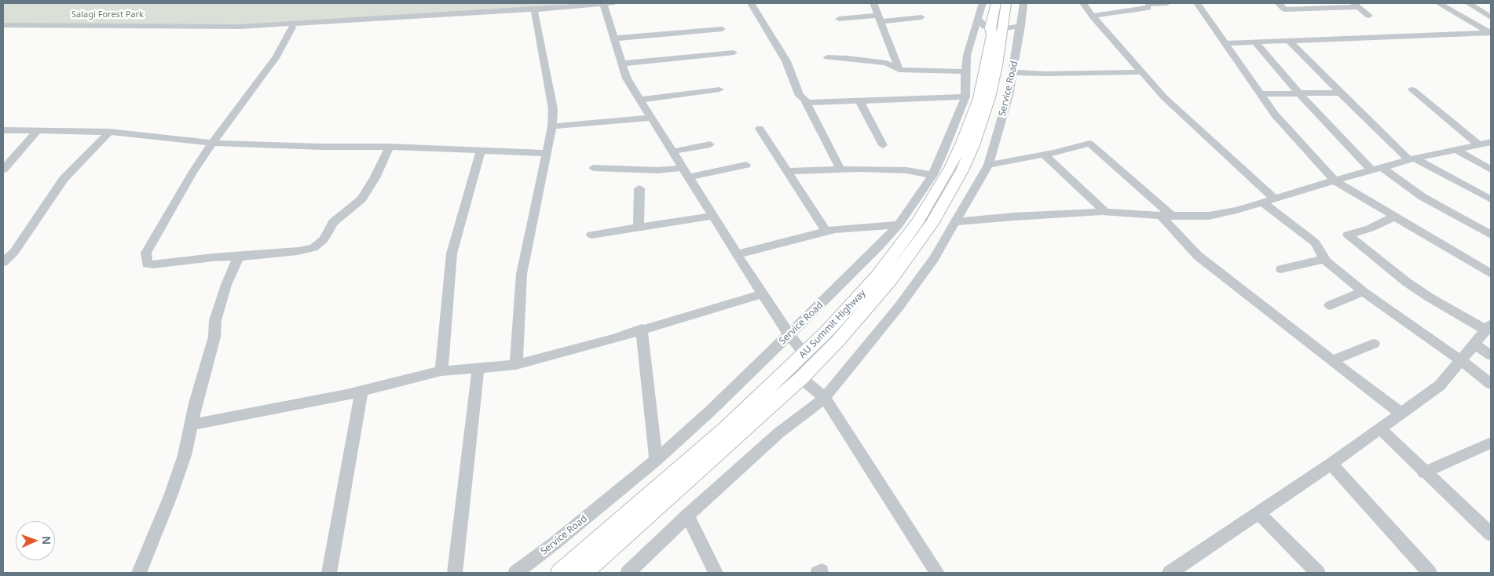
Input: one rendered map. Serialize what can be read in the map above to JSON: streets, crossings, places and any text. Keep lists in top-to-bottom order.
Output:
{
  "streets": {
    "main road": ["AU Summit Highway"],
    "street": ["Service Road"]
  },
  "parks": ["Salagi Forest Park"],
  "north": "right"
}
